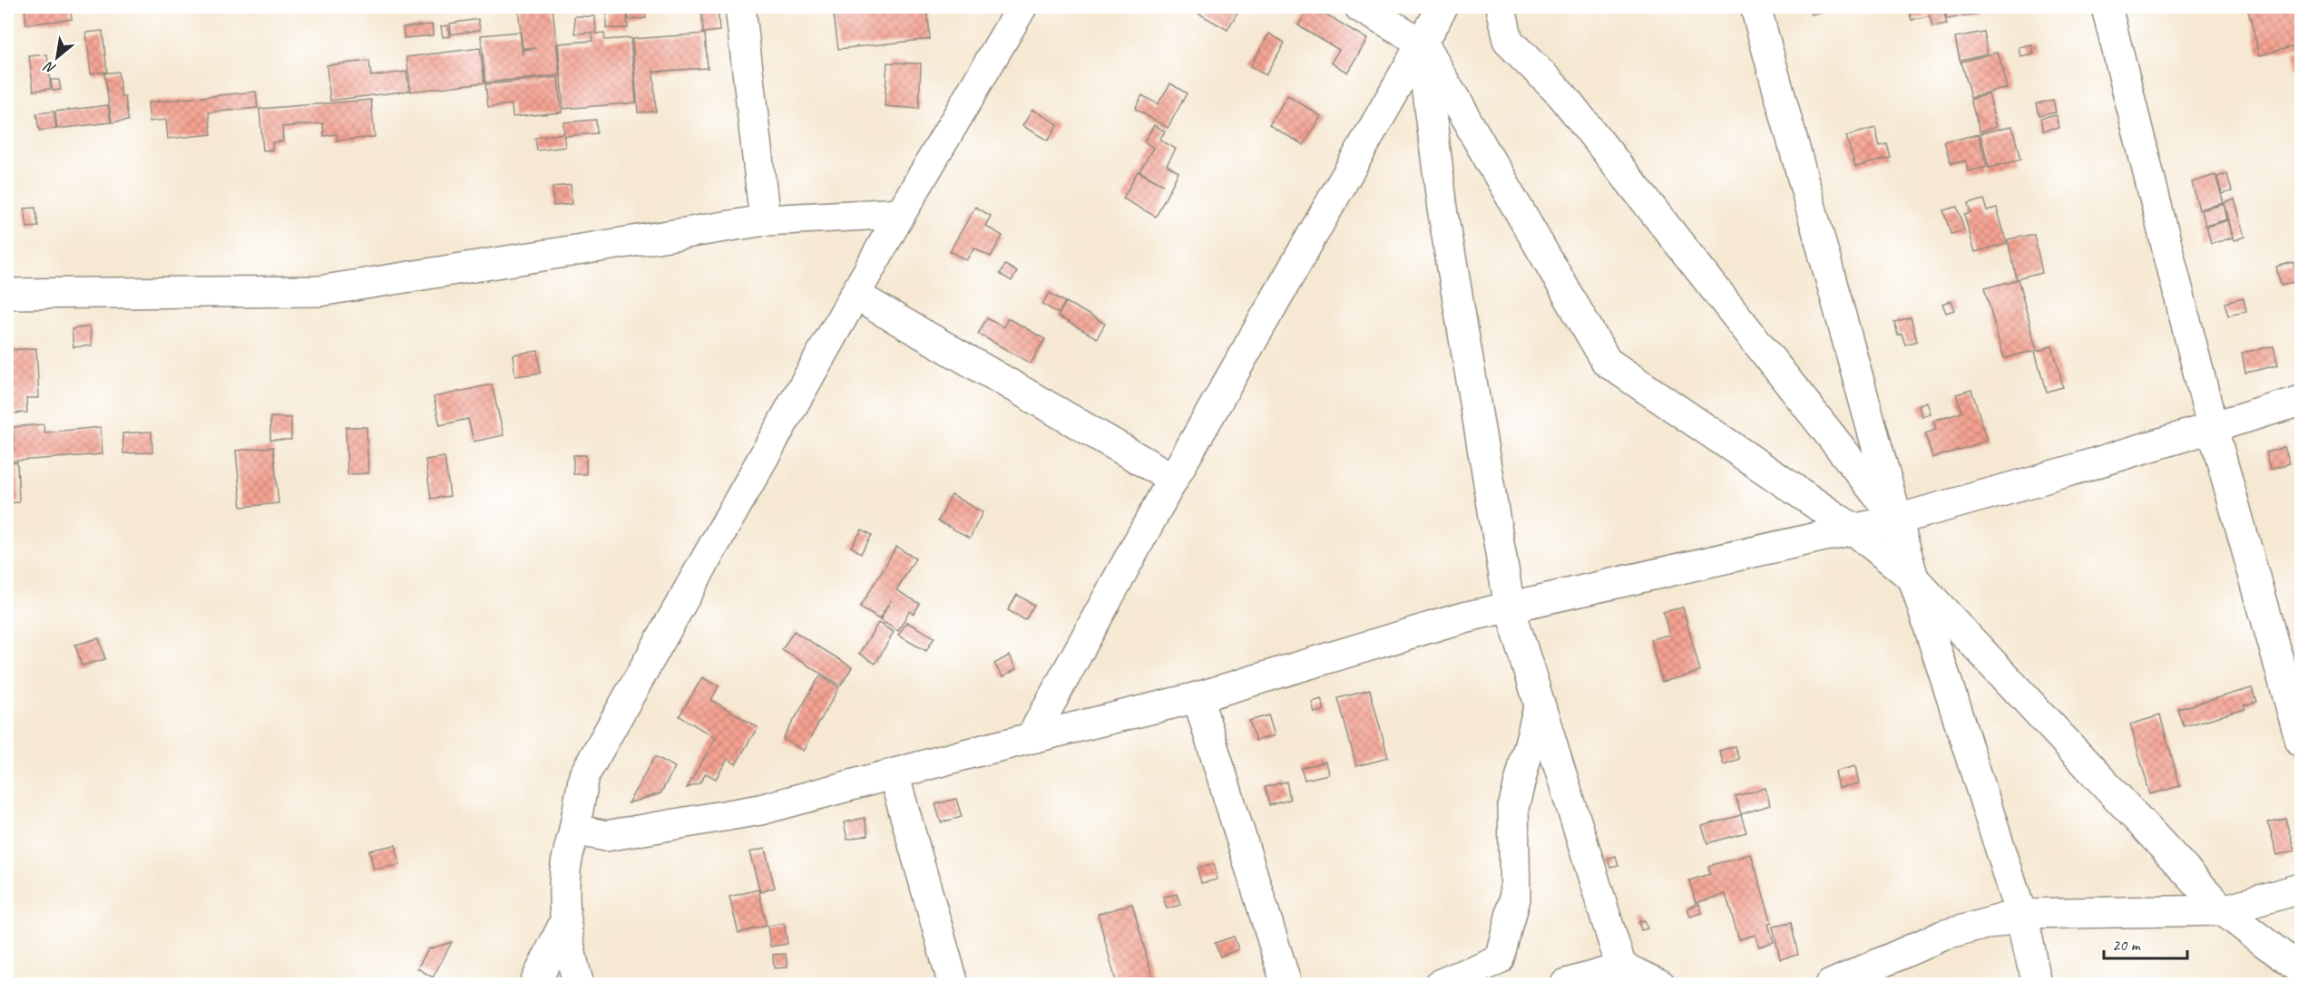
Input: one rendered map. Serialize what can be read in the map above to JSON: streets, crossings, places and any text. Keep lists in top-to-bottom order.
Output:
{
  "scale_bar": "20 m",
  "north": "bottom left"
}
